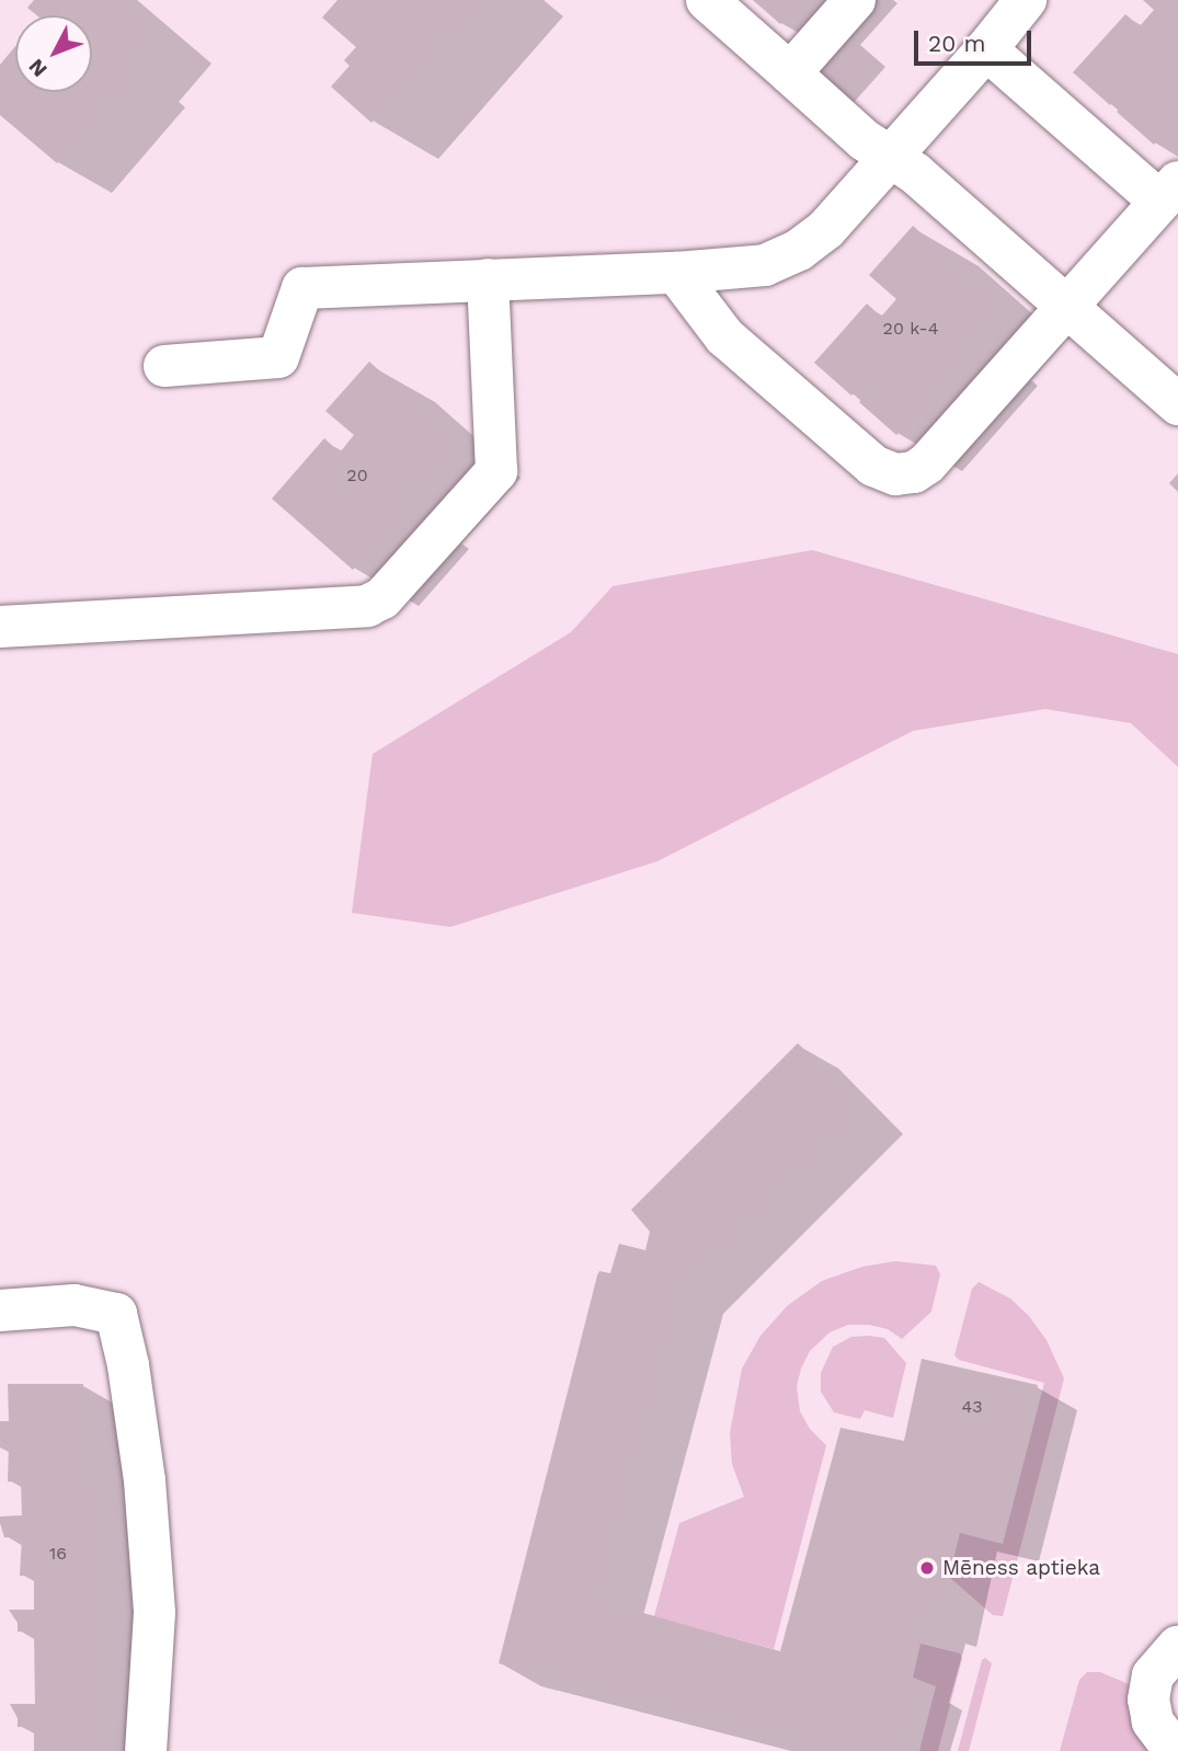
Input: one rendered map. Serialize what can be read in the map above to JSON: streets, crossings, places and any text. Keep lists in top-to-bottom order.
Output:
{
  "places": ["Mēness aptieka"],
  "house_numbers": [
    "20 k-4",
    "20",
    "43",
    "16"
  ],
  "scale_bar": "20 m",
  "north": "bottom left"
}
